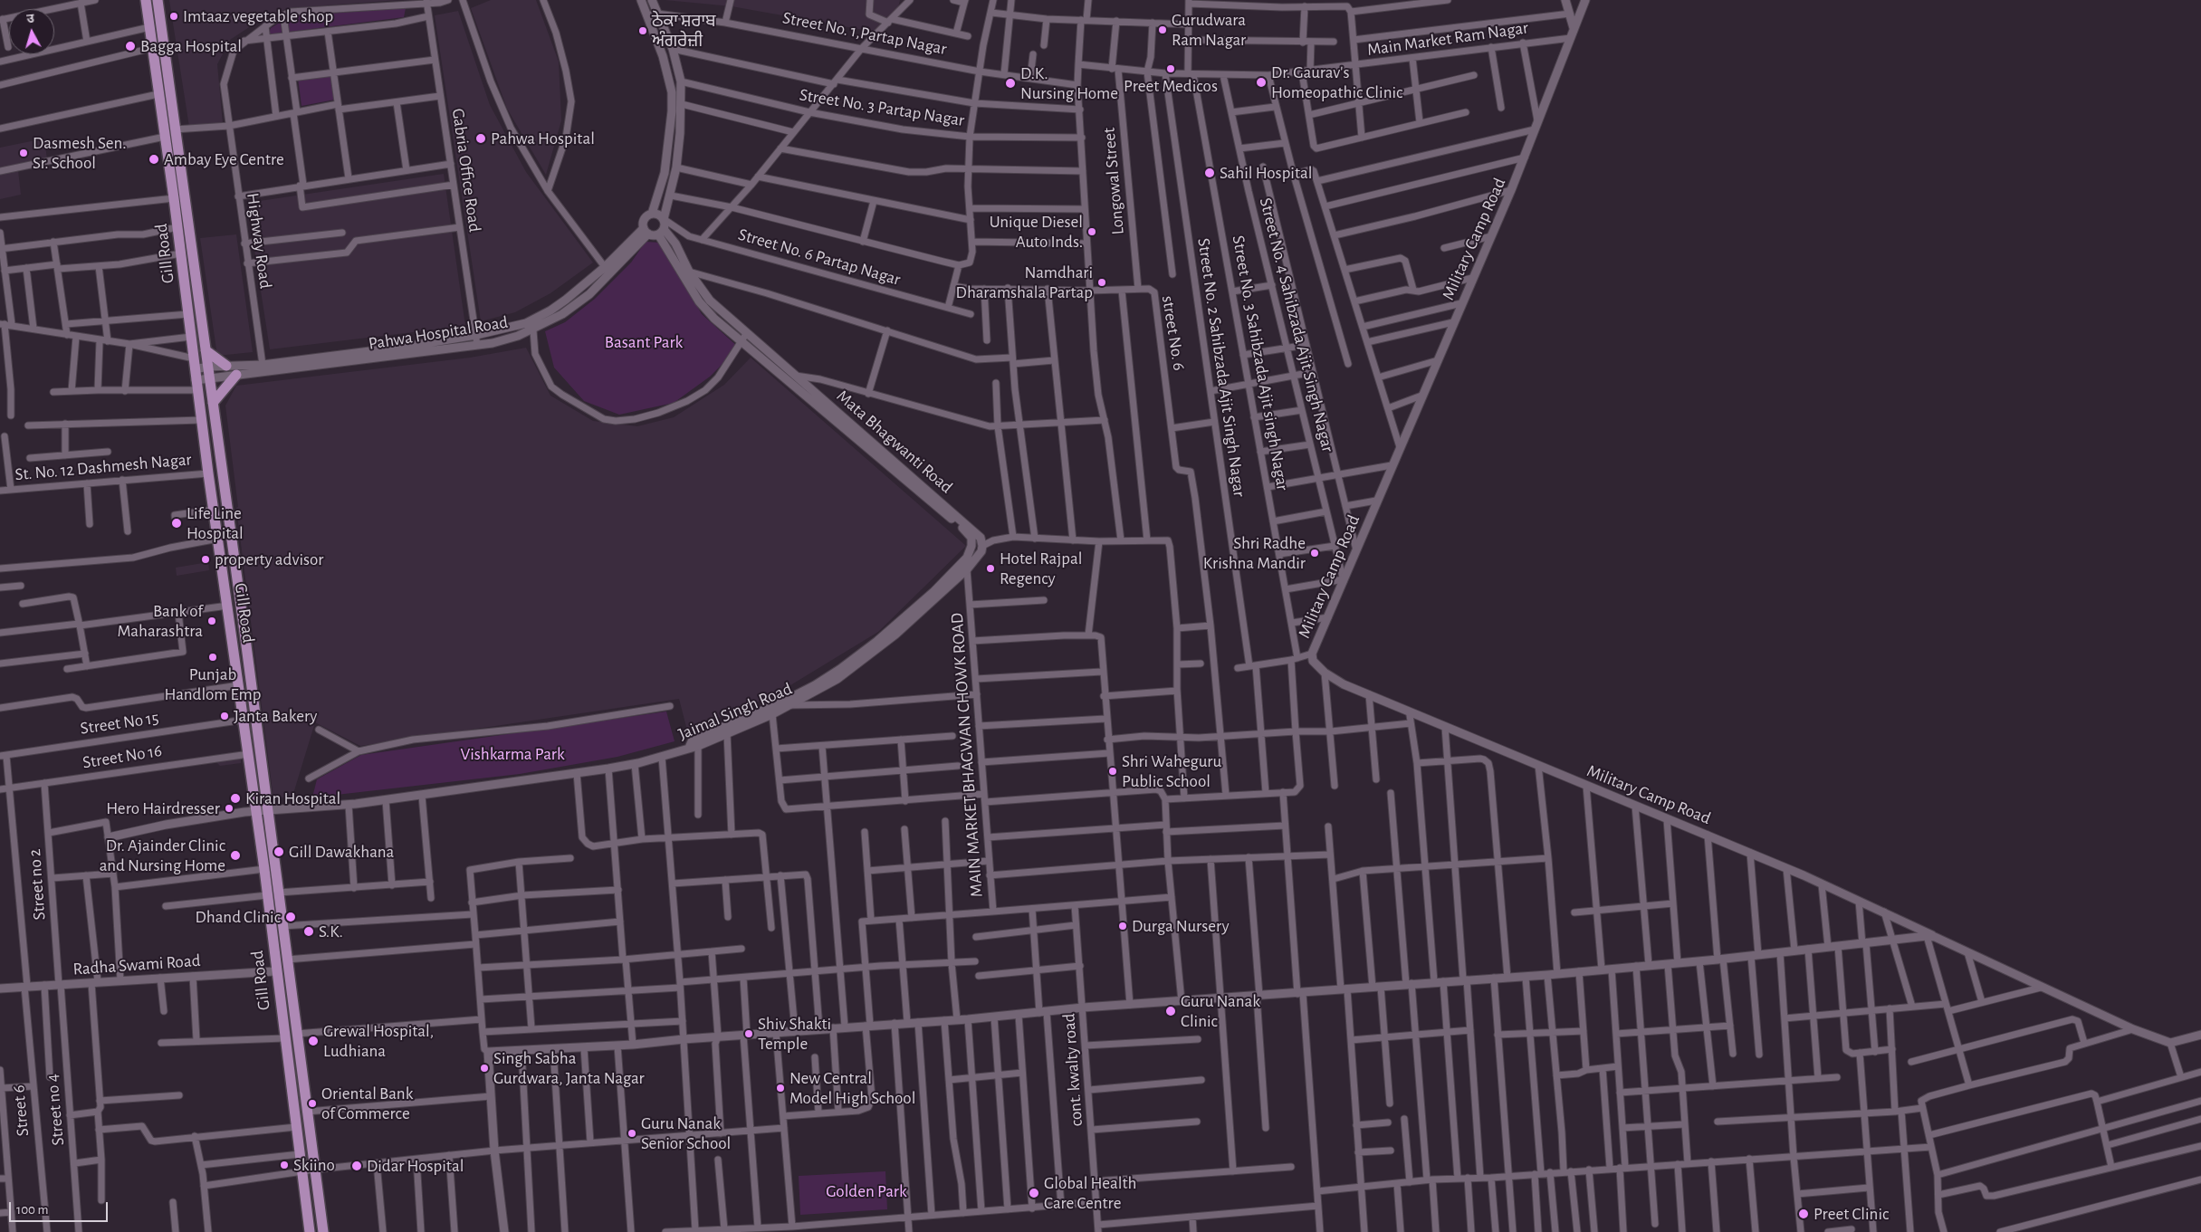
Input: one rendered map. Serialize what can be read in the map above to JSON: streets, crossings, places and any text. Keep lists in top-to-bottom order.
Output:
{
  "streets": {
    "main road": ["Gill Road"],
    "street": [
      "Street No. 1,Partap Nagar",
      "Main Market Ram Nagar",
      "Street No. 3 Partap Nagar",
      "Gabria Office Road",
      "Longowal Street",
      "Military Camp Road",
      "Highway Road",
      "Street No. 6 Partap Nagar",
      "Street No. 4 Sahibzada Ajit Singh Nagar",
      "Pahwa Hospital Road",
      "street No. 6",
      "Street No. 3 Sahibzada Ajit singh Nagar",
      "Street No. 2 Sahibzada Ajit Singh Nagar",
      "Mata Bhagwanti Road",
      "St. No. 12 Dashmesh Nagar",
      "Jaimal Singh Road",
      "Street No 15",
      "MAIN MARKET BHAGWAN CHOWK ROAD",
      "Street No 16",
      "Street no 2",
      "Radha Swami Road",
      "cont. kwalty road",
      "Street no 4",
      "Street 6"
    ]
  },
  "crossings": [
    ["Main Market Ram Nagar", "Longowal Street"],
    ["Main Market Ram Nagar", "Military Camp Road"],
    ["Main Market Ram Nagar", "Street No. 4 Sahibzada Ajit Singh Nagar"],
    ["Main Market Ram Nagar", "Street No. 3 Sahibzada Ajit singh Nagar"],
    ["Main Market Ram Nagar", "Street No. 2 Sahibzada Ajit Singh Nagar"],
    ["Gabria Office Road", "Highway Road"],
    ["Gabria Office Road", "Pahwa Hospital Road"],
    ["Longowal Street", "street No. 6"],
    ["Military Camp Road", "Street No. 4 Sahibzada Ajit Singh Nagar"],
    ["Highway Road", "Pahwa Hospital Road"],
    ["Gill Road", "Pahwa Hospital Road"],
    ["Gill Road", "St. No. 12 Dashmesh Nagar"],
    ["Gill Road", "Jaimal Singh Road"],
    ["Gill Road", "Street No 15"],
    ["Gill Road", "Street No 16"],
    ["Gill Road", "Radha Swami Road"],
    ["Street No. 6 Partap Nagar", "Pahwa Hospital Road"],
    ["Street No. 6 Partap Nagar", "Mata Bhagwanti Road"],
    ["Pahwa Hospital Road", "Mata Bhagwanti Road"],
    ["Mata Bhagwanti Road", "Jaimal Singh Road"],
    ["Jaimal Singh Road", "MAIN MARKET BHAGWAN CHOWK ROAD"],
    ["Street No 15", "Street 6"],
    ["MAIN MARKET BHAGWAN CHOWK ROAD", "cont. kwalty road"],
    ["Street No 16", "Street no 2"],
    ["Street No 16", "Street 6"],
    ["Street no 2", "Radha Swami Road"],
    ["Street no 2", "Street no 4"],
    ["Radha Swami Road", "Street no 4"],
    ["Radha Swami Road", "Street 6"]
  ],
  "parks": ["Basant Park", "Vishkarma Park", "Golden Park"],
  "places": [
    "Imtaaz vegetable shop",
    "Gurudwara Ram Nagar",
    "ਠੇਕਾ ਸ਼ਰਾਬ ਅੰਗਰੇਜ਼ੀ",
    "Bagga Hospital",
    "Preet Medicos",
    "Dr. Gaurav's Homeopathic Clinic",
    "D.K. Nursing Home",
    "Pahwa Hospital",
    "Dasmesh Sen. Sr. School",
    "Ambay Eye Centre",
    "Sahil Hospital",
    "Unique Diesel Auto Inds.",
    "Namdhari Dharamshala Partap",
    "Life Line Hospital",
    "Shri Radhe Krishna Mandir",
    "property advisor",
    "Hotel Rajpal Regency",
    "Bank of Maharashtra",
    "Punjab Handlom Emp",
    "Janta Bakery",
    "Shri Waheguru Public School",
    "Kiran Hospital",
    "Hero Hairdresser",
    "Gill Dawakhana",
    "Dr. Ajainder Clinic and Nursing Home",
    "Dhand Clinic",
    "Durga Nursery",
    "S.K.",
    "Guru Nanak Clinic",
    "Shiv Shakti Temple",
    "Grewal Hospital, Ludhiana",
    "Singh Sabha Gurdwara, Janta Nagar",
    "New Central Model High School",
    "Oriental Bank of Commerce",
    "Guru Nanak Senior School",
    "Skiino",
    "Didar Hospital",
    "Global Health Care Centre",
    "Preet Clinic"
  ],
  "scale_bar": "100 m",
  "north": "top"
}
